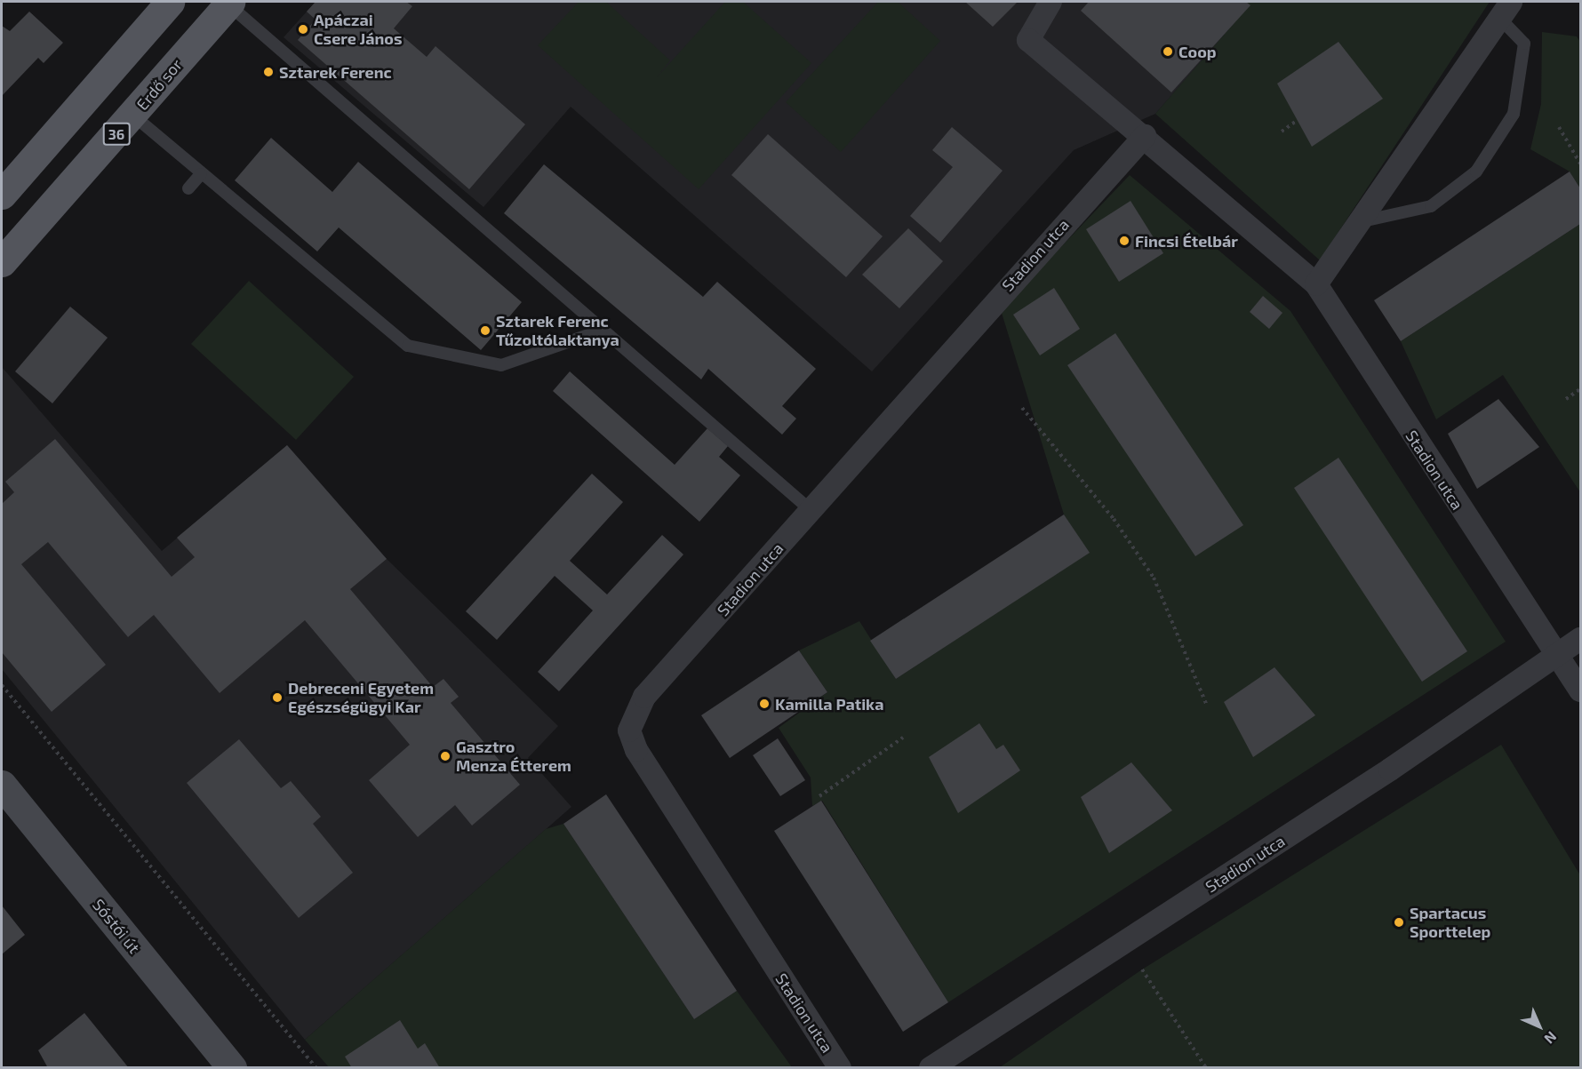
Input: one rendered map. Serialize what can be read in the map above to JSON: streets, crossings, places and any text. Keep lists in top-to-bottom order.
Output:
{
  "streets": {
    "main road": ["Erdő sor", "36", "Sóstói út"],
    "street": ["Stadion utca"]
  },
  "places": [
    "Apáczai Csere János",
    "Coop",
    "Sztarek Ferenc",
    "Fincsi Ételbár",
    "Sztarek Ferenc Tűzoltólaktanya",
    "Debreceni Egyetem Egészségügyi Kar",
    "Kamilla Patika",
    "Gasztro Menza Étterem",
    "Spartacus Sporttelep"
  ],
  "north": "bottom right"
}
